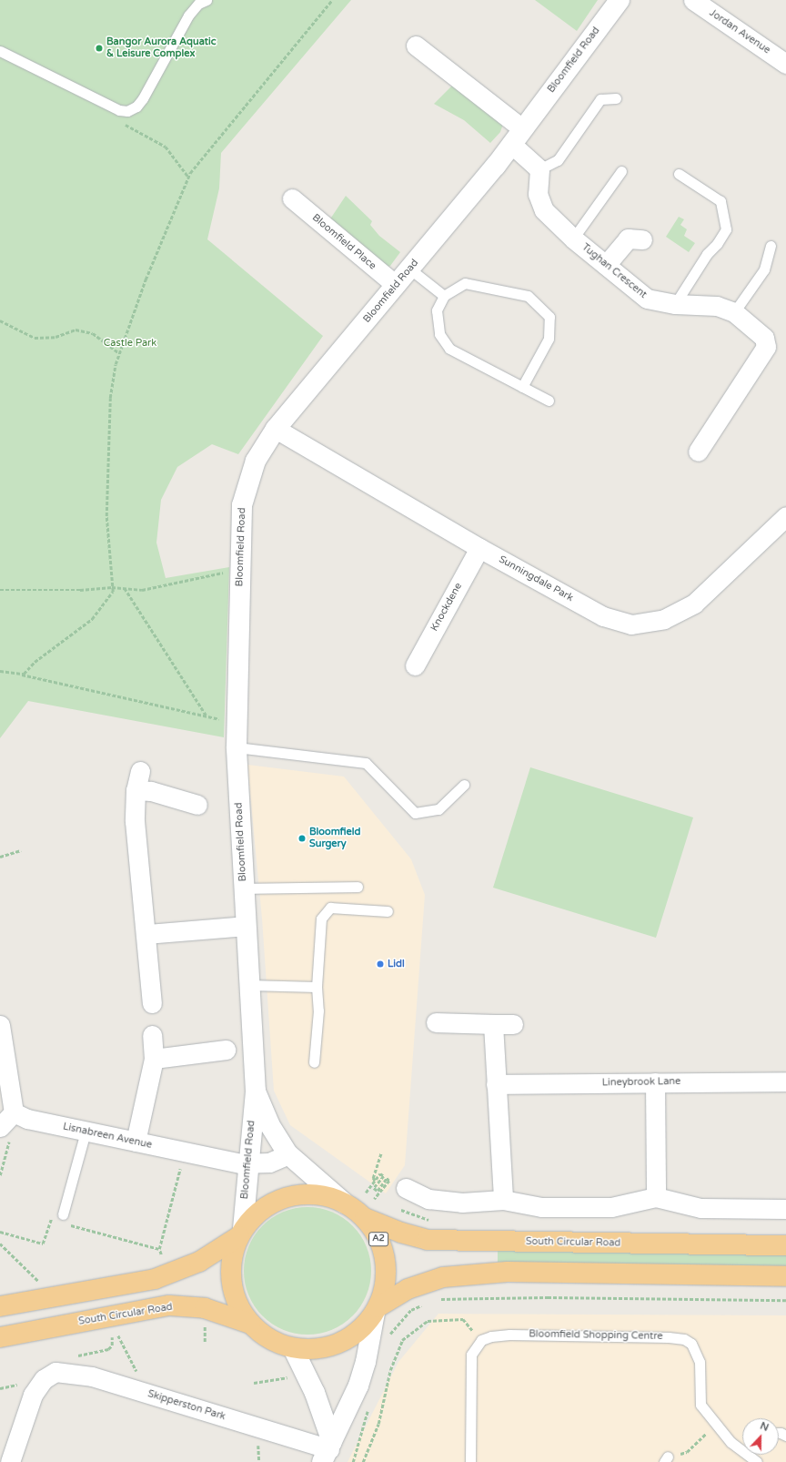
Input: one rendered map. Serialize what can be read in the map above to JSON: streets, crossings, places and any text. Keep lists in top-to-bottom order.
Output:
{
  "streets": {
    "highway": ["A2", "South Circular Road"],
    "street": [
      "Jordan Avenue",
      "Bloomfield Road",
      "Bloomfield Place",
      "Tughan Crescent",
      "Sunningdale Park",
      "Knockdene",
      "Lineybrook Lane",
      "Lisnabreen Avenue",
      "Skipperston Park"
    ],
    "lane": ["Bloomfield Shopping Centre"]
  },
  "crossings": [
    ["Bloomfield Road", "Bloomfield Place"],
    ["Bloomfield Road", "Sunningdale Park"],
    ["Bloomfield Road", "Lisnabreen Avenue"],
    ["Bloomfield Road", "A2"],
    ["Sunningdale Park", "Knockdene"],
    ["A2", "South Circular Road"]
  ],
  "parks": ["Castle Park"],
  "places": ["Bangor Aurora Aquatic & Leisure Complex", "Bloomfield Surgery", "Lidl"],
  "north": "top"
}
